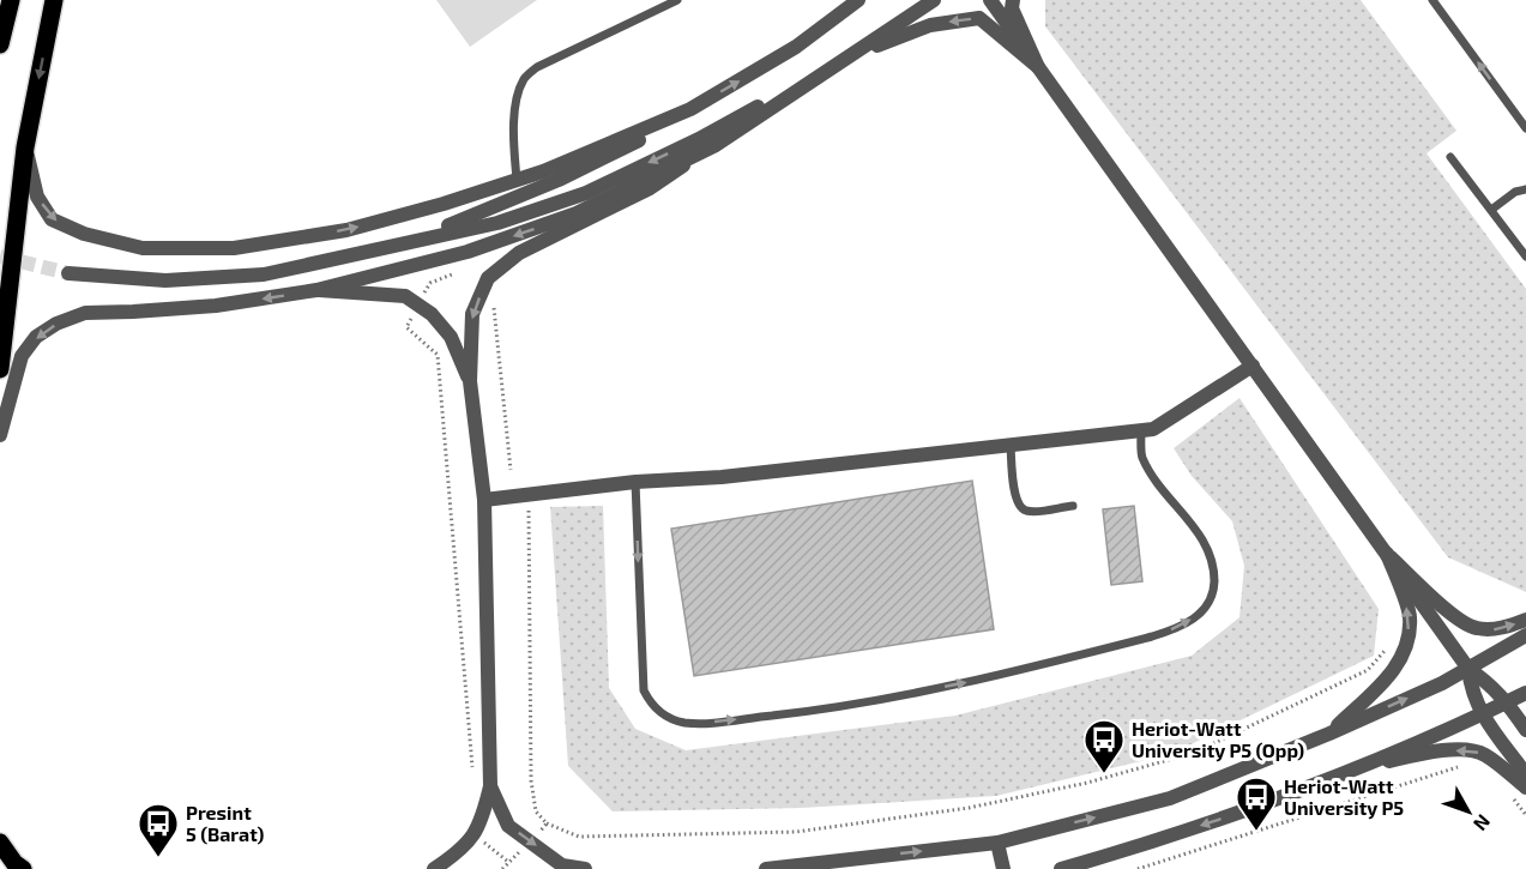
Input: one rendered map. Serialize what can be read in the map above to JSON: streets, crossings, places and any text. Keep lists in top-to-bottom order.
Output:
{
  "places": {
    "bus stop": ["Heriot-Watt University P5 (Opp)", "Heriot-Watt University P5", "Presint 5 (Barat)"]
  },
  "north": "bottom right"
}
